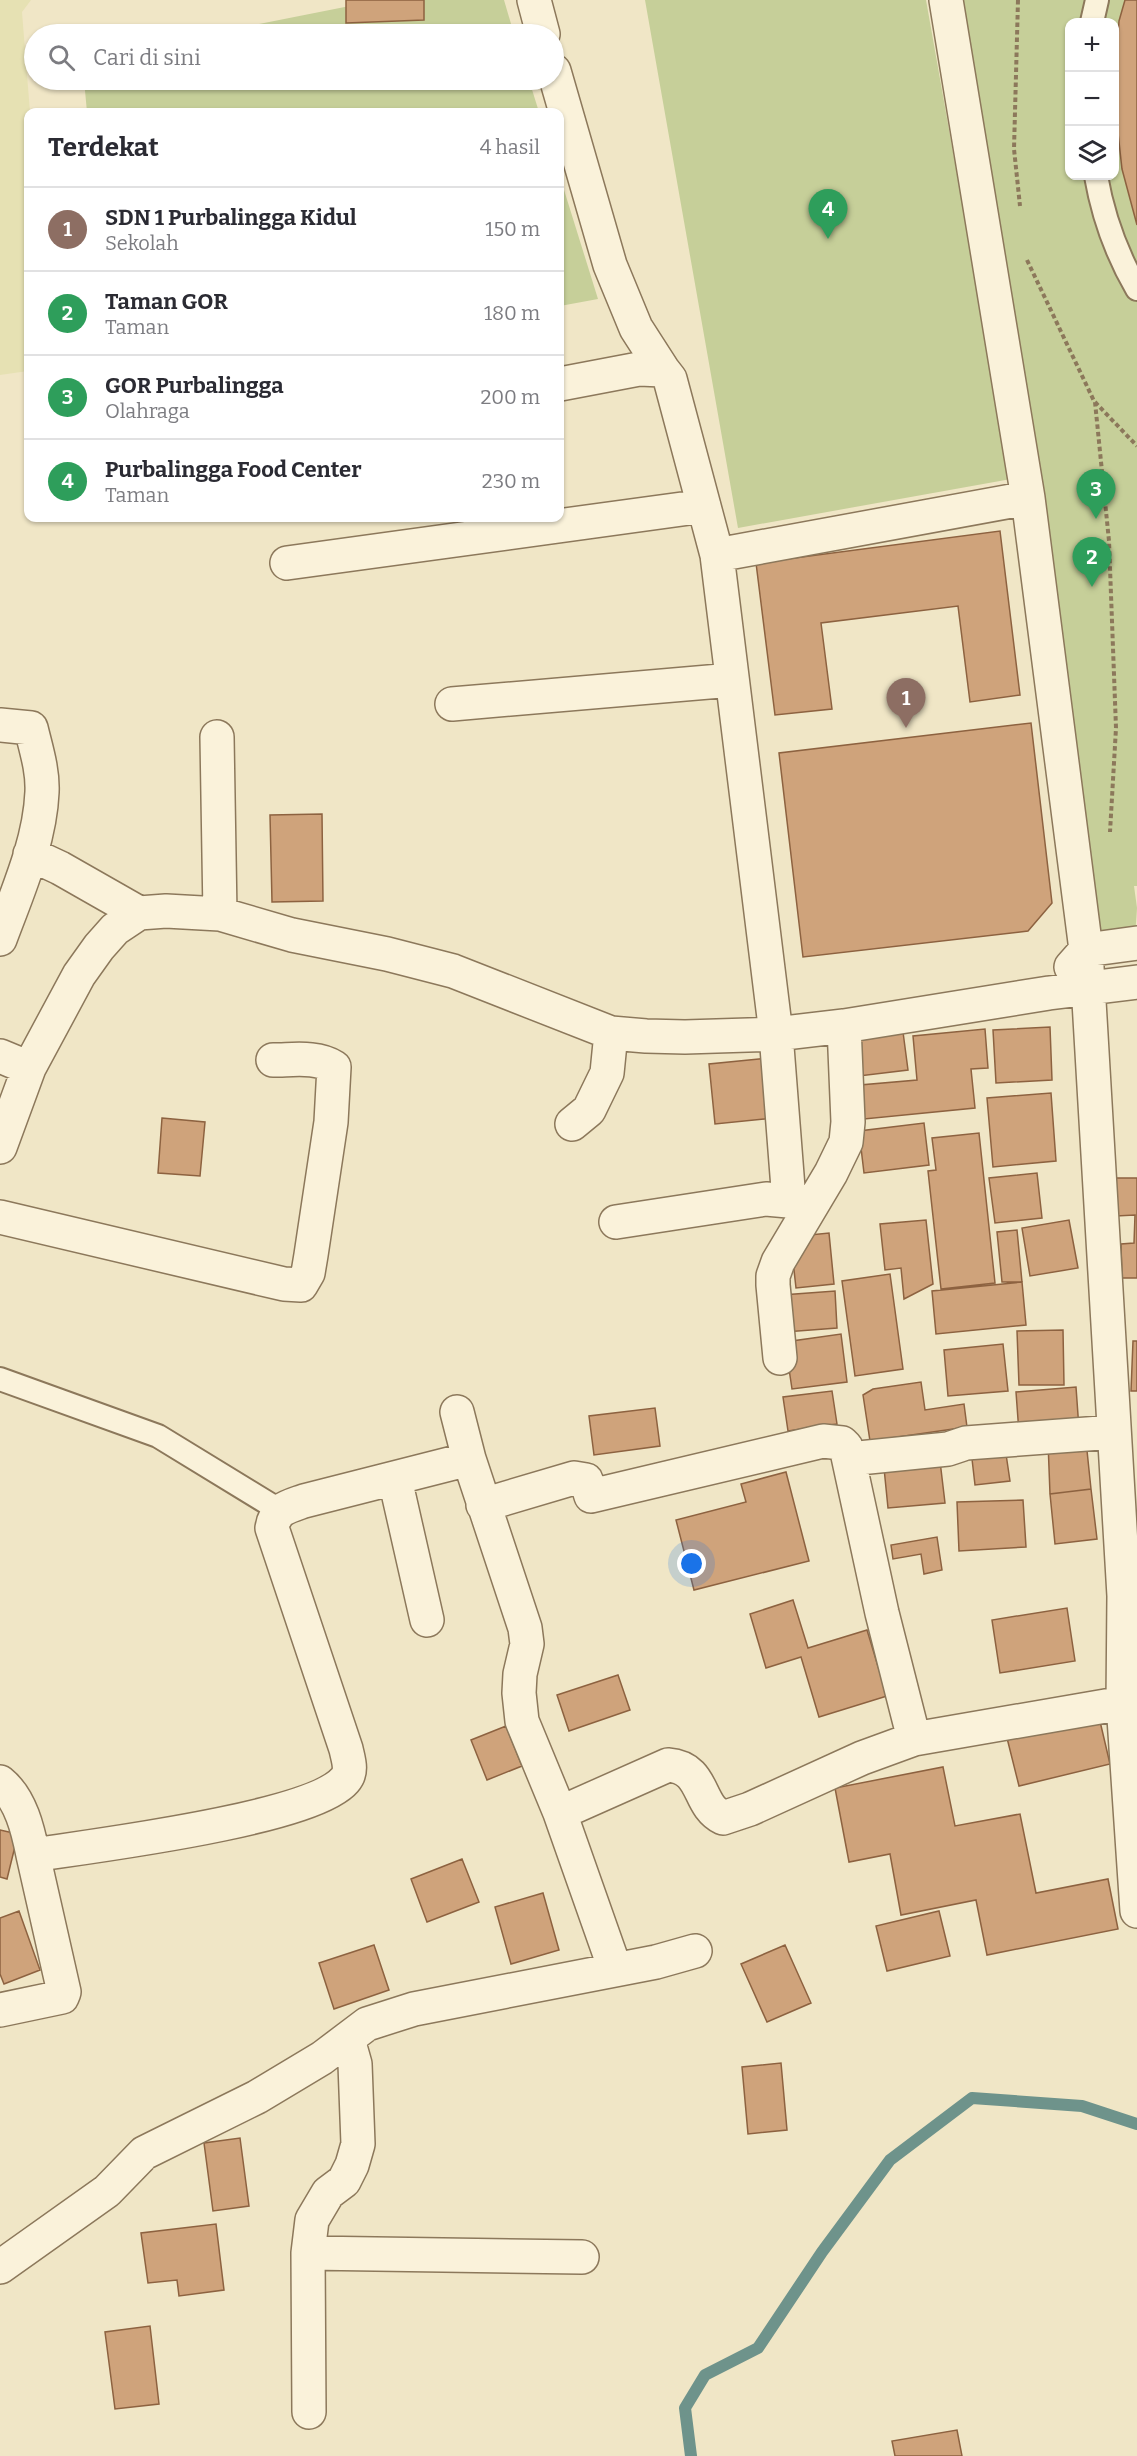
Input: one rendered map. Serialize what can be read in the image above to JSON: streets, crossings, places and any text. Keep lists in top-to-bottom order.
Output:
{
  "page": {
    "map_buttons": ["+", "−"],
    "search": "Cari di sini",
    "heading": ["Terdekat", "4 hasil"],
    "list": [
      {
        "mark": "1",
        "name": "SDN 1 Purbalingga Kidul",
        "note": "Sekolah",
        "value": "150 m"
      },
      {
        "mark": "2",
        "name": "Taman GOR",
        "note": "Taman",
        "value": "180 m"
      },
      {
        "mark": "3",
        "name": "GOR Purbalingga",
        "note": "Olahraga",
        "value": "200 m"
      },
      {
        "mark": "4",
        "name": "Purbalingga Food Center",
        "note": "Taman",
        "value": "230 m"
      }
    ],
    "pins": [
      "4",
      "3",
      "2",
      "1"
    ]
  }
}
